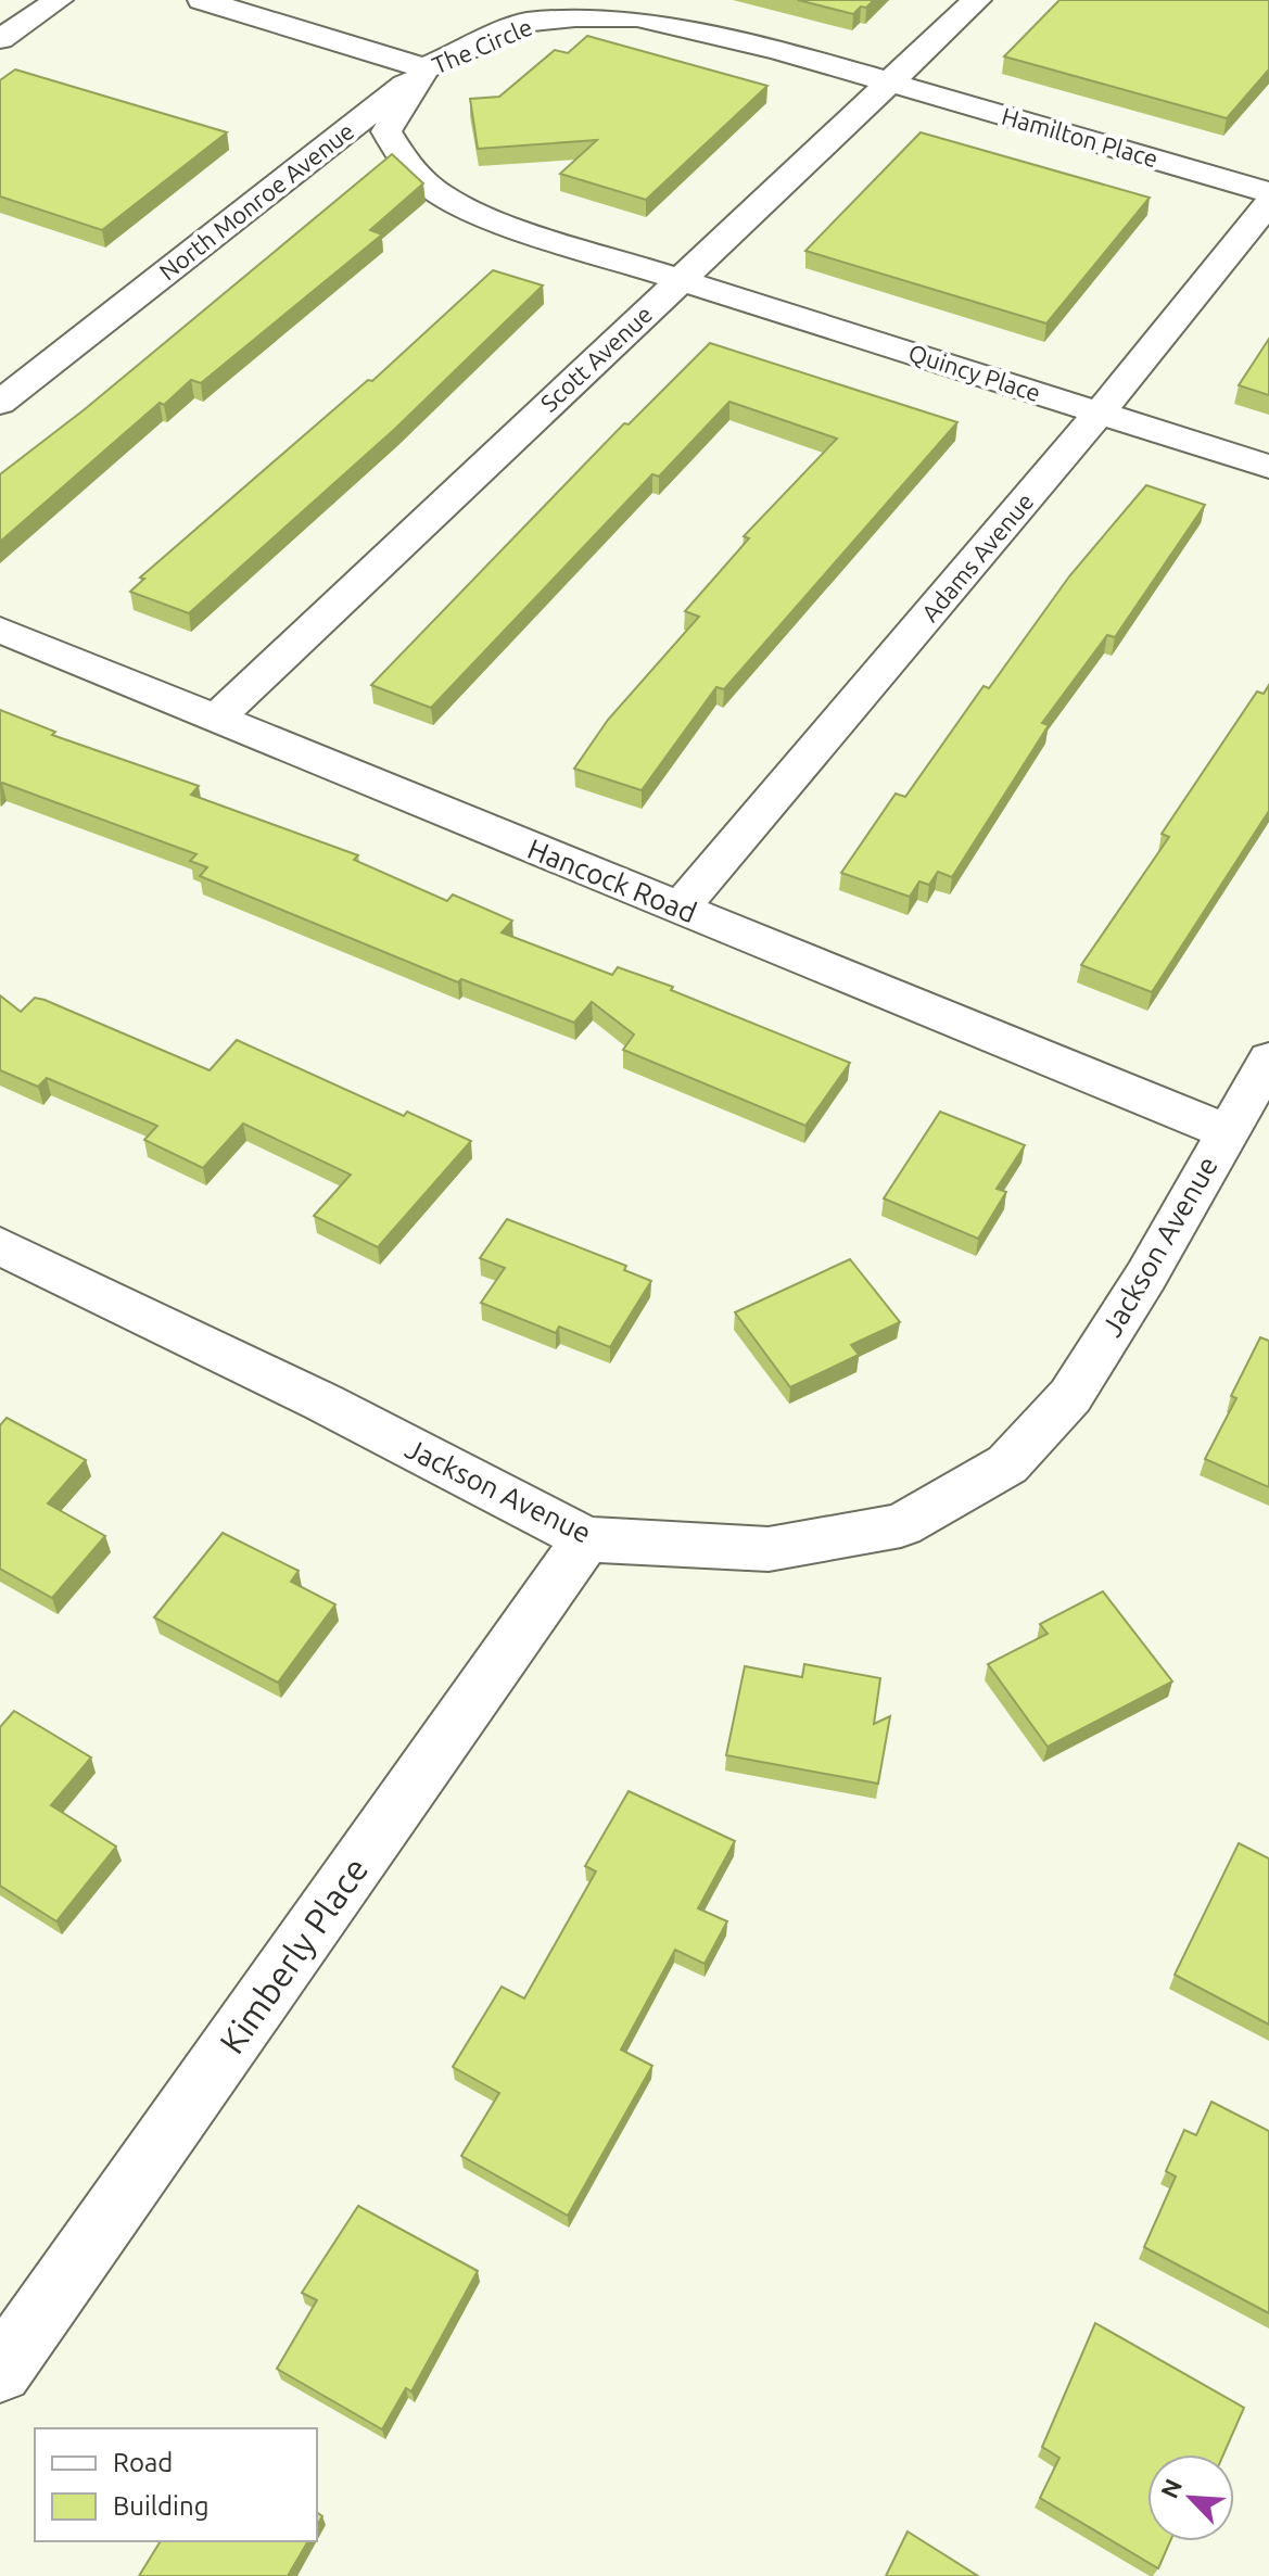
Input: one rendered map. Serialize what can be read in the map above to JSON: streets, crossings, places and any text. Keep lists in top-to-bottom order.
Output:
{
  "streets": {
    "street": [
      "The Circle",
      "Hamilton Place",
      "North Monroe Avenue",
      "Scott Avenue",
      "Quincy Place",
      "Adams Avenue",
      "Hancock Road",
      "Jackson Avenue",
      "Kimberly Place"
    ]
  },
  "crossings": [
    ["The Circle", "Hamilton Place"],
    ["The Circle", "North Monroe Avenue"],
    ["The Circle", "Scott Avenue"],
    ["The Circle", "Quincy Place"],
    ["Hamilton Place", "Scott Avenue"],
    ["Scott Avenue", "Quincy Place"],
    ["Scott Avenue", "Hancock Road"],
    ["Quincy Place", "Adams Avenue"],
    ["Adams Avenue", "Hancock Road"],
    ["Hancock Road", "Jackson Avenue"],
    ["Jackson Avenue", "Kimberly Place"]
  ],
  "legend": ["Road", "Building"],
  "north": "top left"
}
